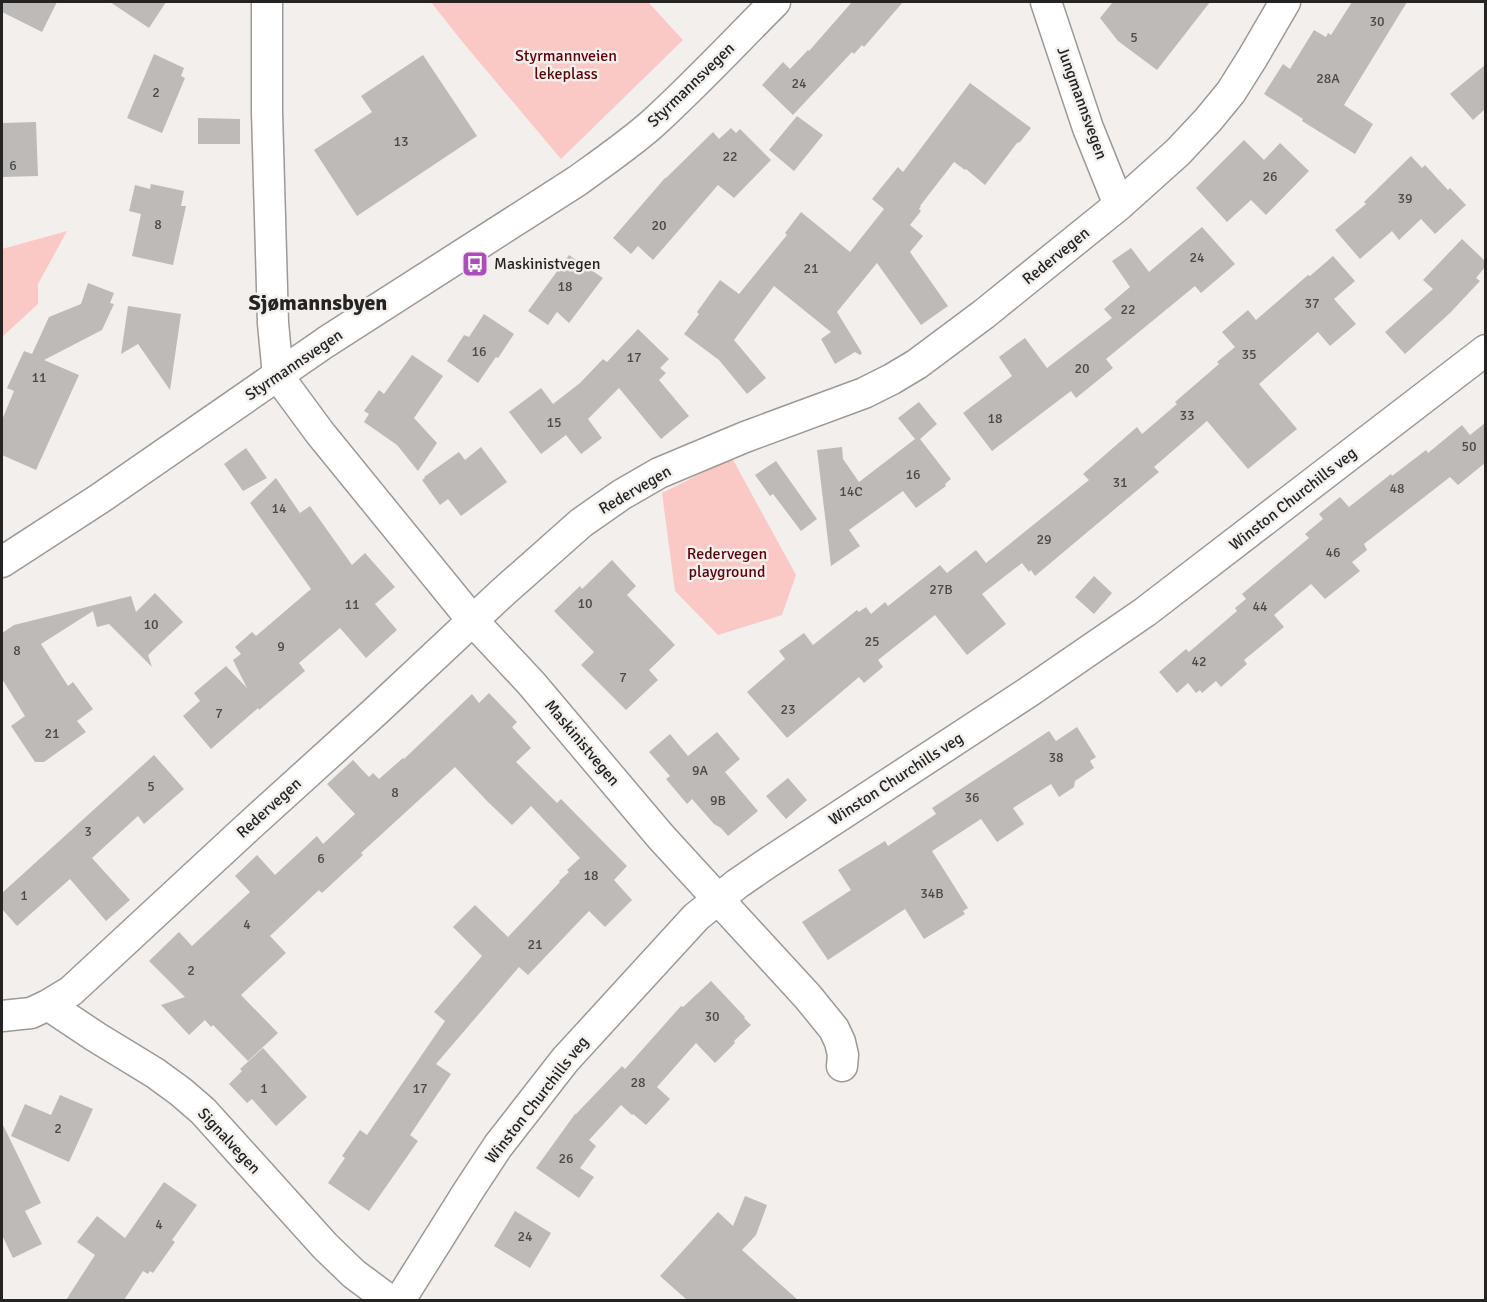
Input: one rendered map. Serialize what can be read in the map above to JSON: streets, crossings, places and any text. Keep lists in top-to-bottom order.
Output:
{
  "streets": {
    "street": [
      "Styrmannsvegen",
      "Jungmannsvegen",
      "Redervegen",
      "Winston Churchills veg",
      "Maskinistvegen",
      "Signalvegen"
    ]
  },
  "crossings": [
    ["Styrmannsvegen", "Maskinistvegen"],
    ["Jungmannsvegen", "Redervegen"],
    ["Redervegen", "Maskinistvegen"],
    ["Redervegen", "Signalvegen"],
    ["Winston Churchills veg", "Maskinistvegen"]
  ],
  "districts": ["Sjømannsbyen"],
  "parks": ["Styrmannveien lekeplass", "Redervegen playground"],
  "places": {
    "bus stop": ["Maskinistvegen"]
  },
  "house_numbers": [
    "30",
    "5",
    "28A",
    "24",
    "2",
    "13",
    "22",
    "6",
    "26",
    "39",
    "8",
    "20",
    "24",
    "21",
    "18",
    "37",
    "22",
    "16",
    "35",
    "17",
    "20",
    "11",
    "33",
    "18",
    "15",
    "50",
    "16",
    "31",
    "48",
    "14C",
    "14",
    "29",
    "46",
    "27B",
    "10",
    "11",
    "44",
    "10",
    "25",
    "9",
    "8",
    "42",
    "7",
    "23",
    "7",
    "21",
    "38",
    "9A",
    "5",
    "8",
    "36",
    "9B",
    "3",
    "6",
    "18",
    "34B",
    "1",
    "4",
    "21",
    "2",
    "30",
    "28",
    "1",
    "17",
    "2",
    "26",
    "4",
    "24"
  ]
}
